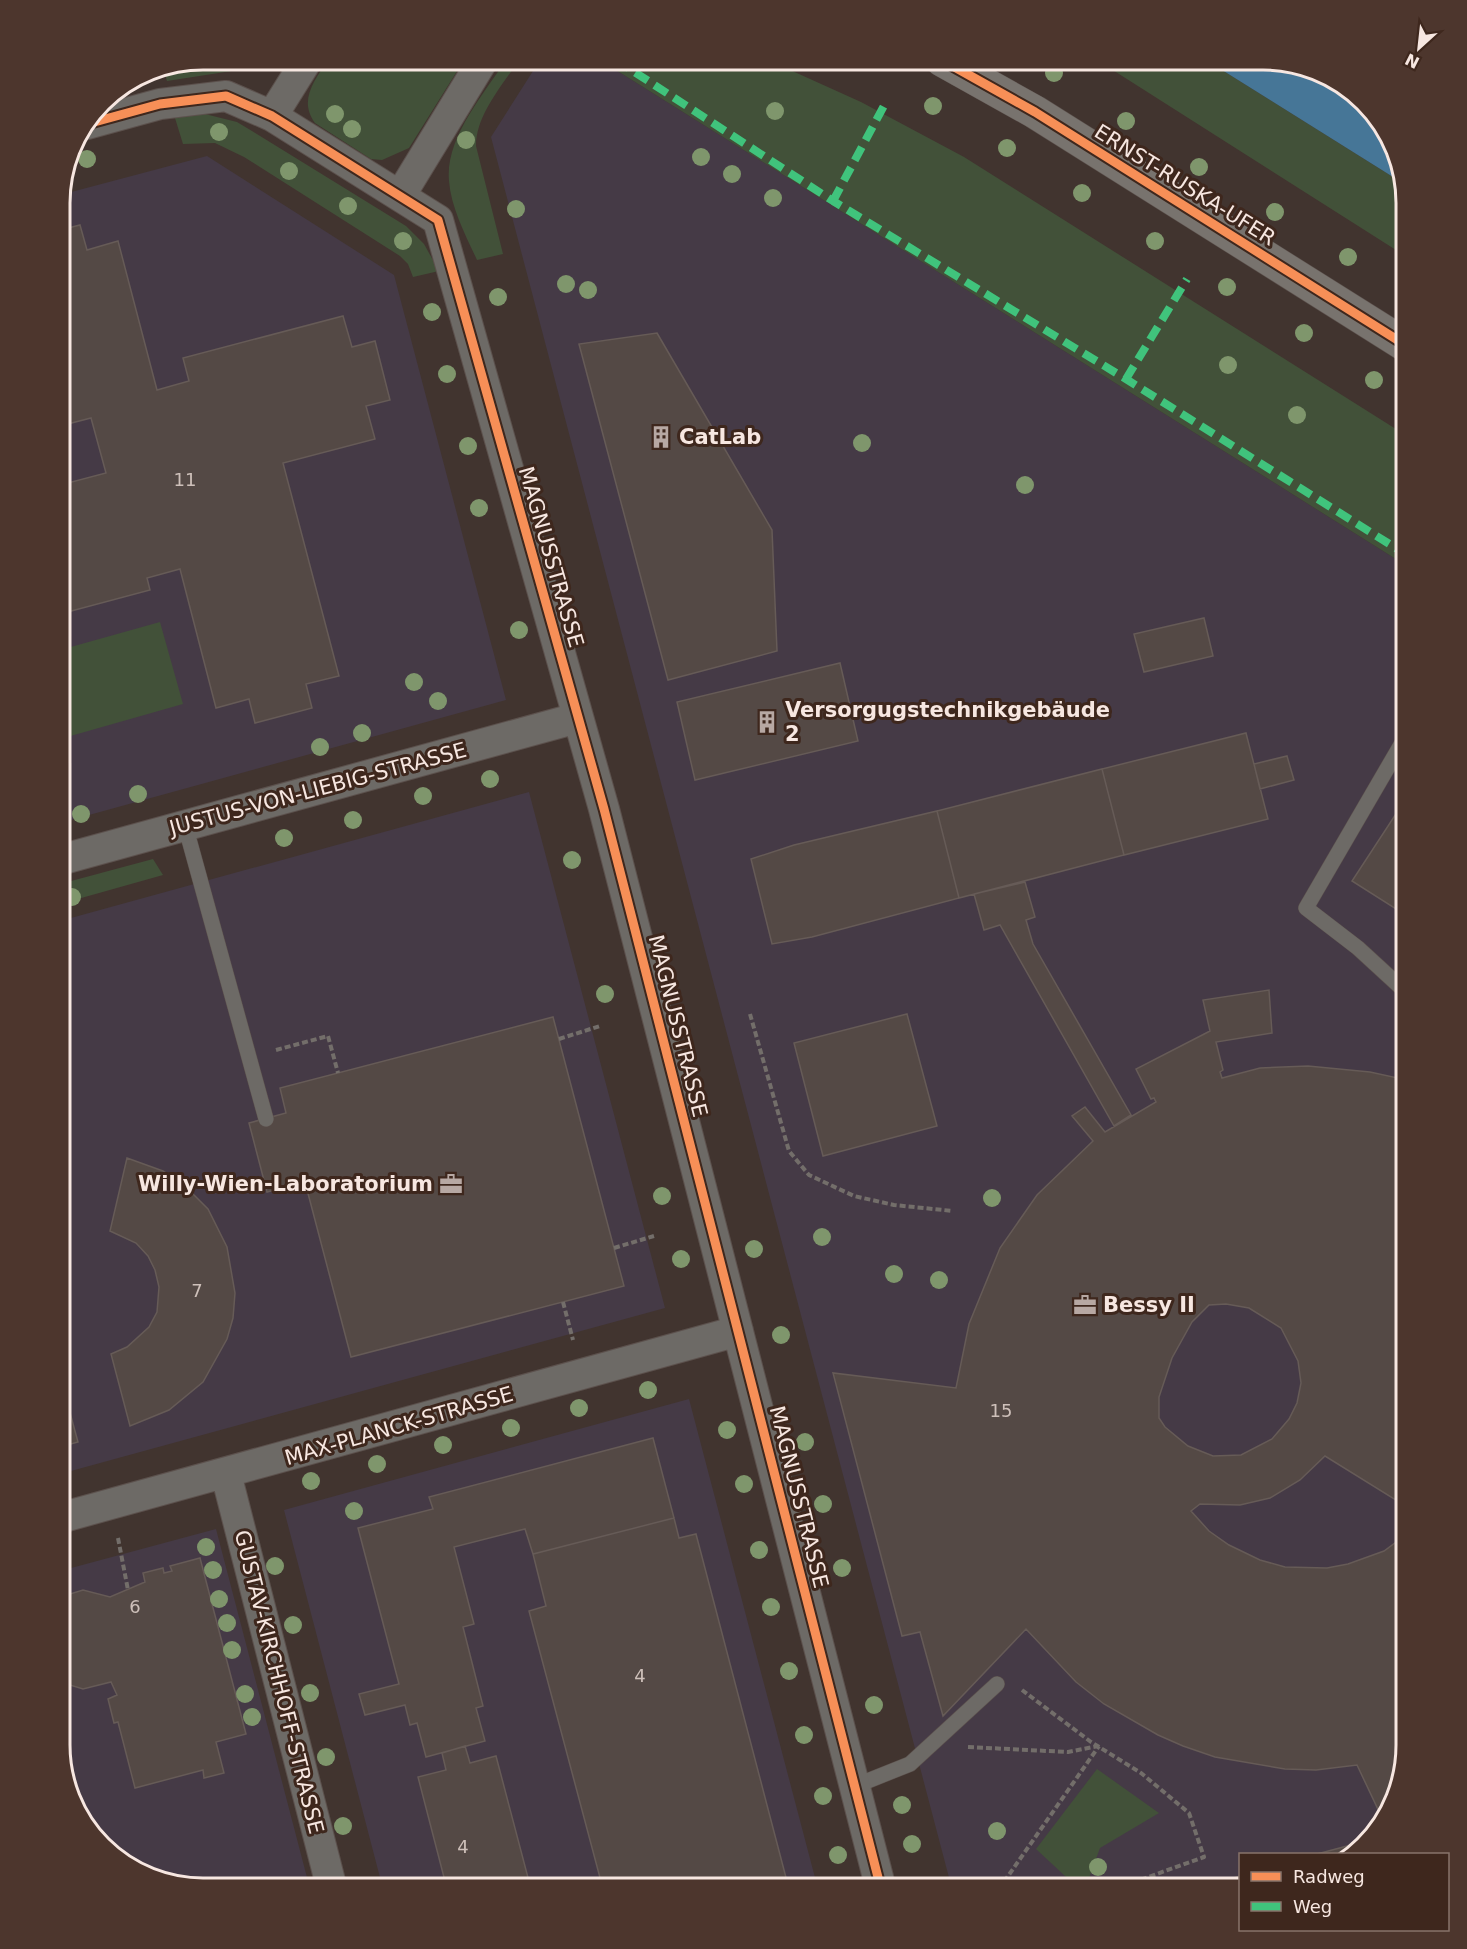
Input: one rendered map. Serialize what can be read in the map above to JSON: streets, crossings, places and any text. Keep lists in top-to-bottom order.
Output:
{
  "streets": {
    "main road": ["ERNST-RUSKA-UFER"],
    "street": [
      "MAGNUSSTRASSE",
      "JUSTUS-VON-LIEBIG-STRASSE",
      "MAX-PLANCK-STRASSE",
      "GUSTAV-KIRCHHOFF-STRASSE"
    ]
  },
  "crossings": [
    ["MAGNUSSTRASSE", "JUSTUS-VON-LIEBIG-STRASSE"],
    ["MAGNUSSTRASSE", "MAX-PLANCK-STRASSE"],
    ["MAX-PLANCK-STRASSE", "GUSTAV-KIRCHHOFF-STRASSE"]
  ],
  "places": {
    "building": ["CatLab", "Versorgugstechnikgebäude 2"],
    "office": ["Willy-Wien-Laboratorium", "Bessy II"]
  },
  "house_numbers": [
    "11",
    "7",
    "15",
    "6",
    "4",
    "4"
  ],
  "legend": ["Radweg", "Weg"],
  "north": "bottom left"
}
